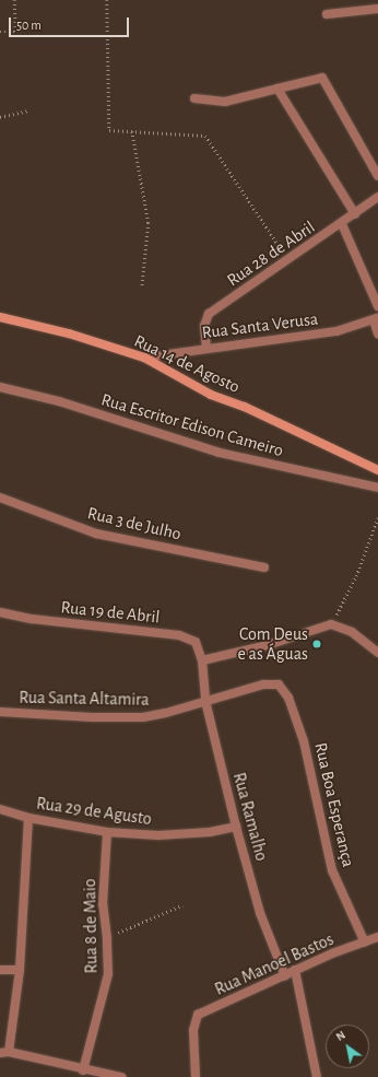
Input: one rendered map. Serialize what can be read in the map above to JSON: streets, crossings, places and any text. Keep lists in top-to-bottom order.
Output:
{
  "streets": {
    "street": [
      "Rua 28 de Abril",
      "Rua Santa Verusa",
      "Rua 14 de Agosto",
      "Rua Escritor Edison Cameiro",
      "Rua 3 de Julho",
      "Rua 19 de Abril",
      "Rua Santa Altamira",
      "Rua Boa Esperança",
      "Rua 29 de Agusto",
      "Rua Ramalho",
      "Rua 8 de Maio",
      "Rua Manoel Bastos"
    ]
  },
  "crossings": [
    ["Rua 28 de Abril", "Rua Santa Verusa"],
    ["Rua Santa Verusa", "Rua 14 de Agosto"],
    ["Rua 19 de Abril", "Rua Ramalho"],
    ["Rua Santa Altamira", "Rua Boa Esperança"],
    ["Rua Santa Altamira", "Rua Ramalho"],
    ["Rua Boa Esperança", "Rua Manoel Bastos"],
    ["Rua 29 de Agusto", "Rua Ramalho"],
    ["Rua 29 de Agusto", "Rua 8 de Maio"],
    ["Rua Ramalho", "Rua Manoel Bastos"]
  ],
  "places": ["Com Deus e as Águas"],
  "scale_bar": "50 m",
  "north": "top left"
}
